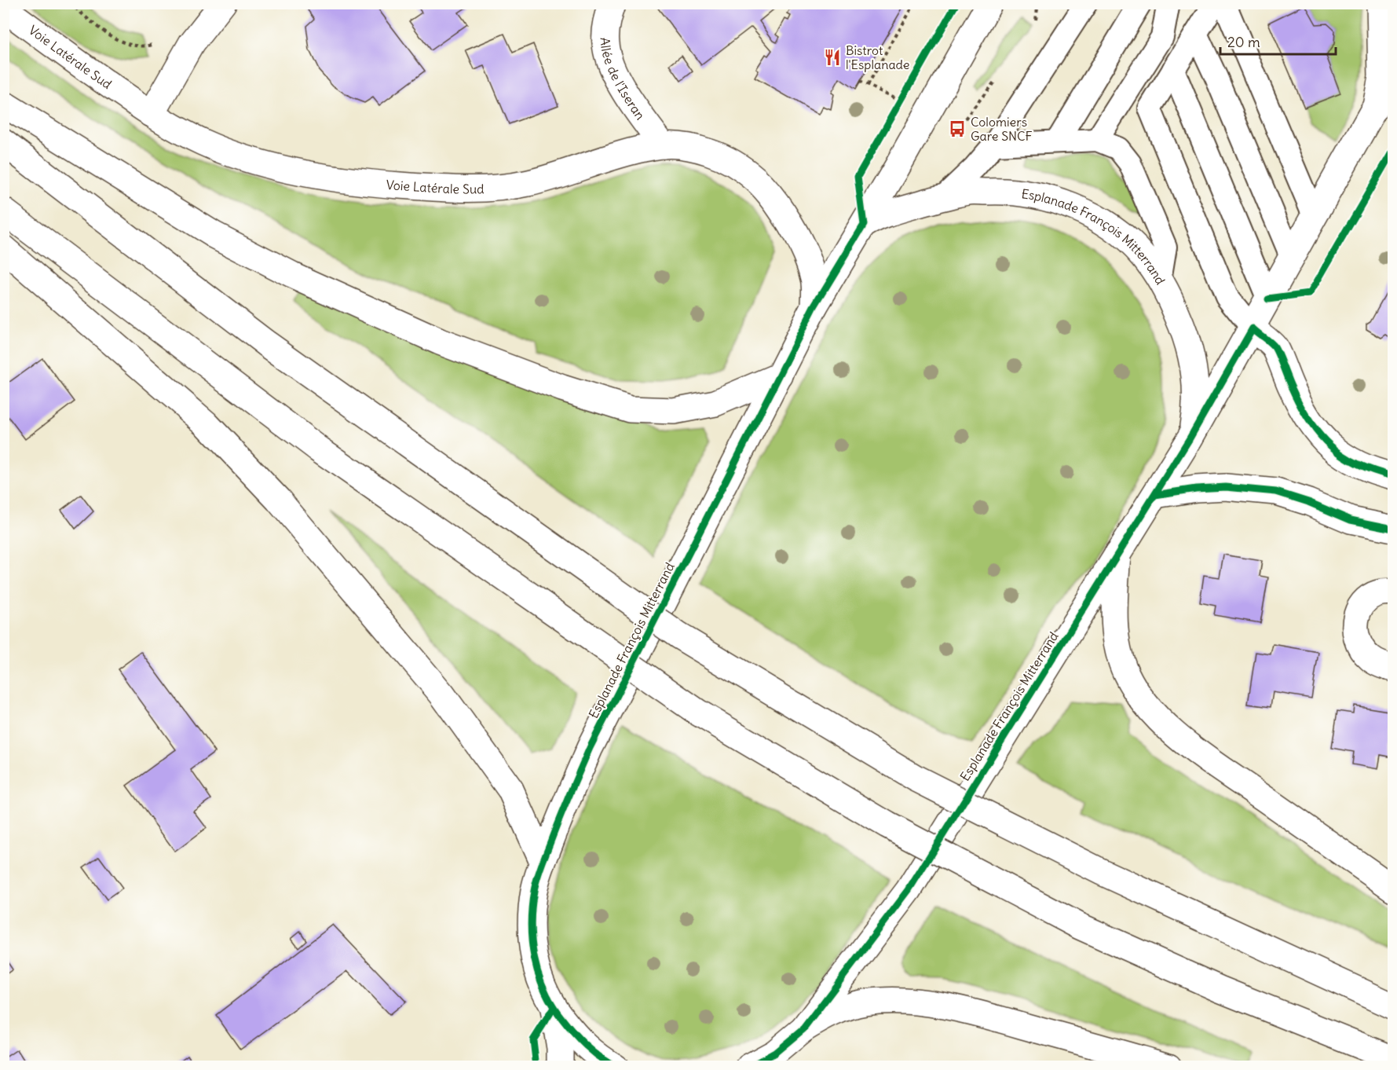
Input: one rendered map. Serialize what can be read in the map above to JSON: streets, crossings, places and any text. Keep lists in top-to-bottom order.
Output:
{
  "streets": {
    "main road": ["Voie Latérale Sud", "Allée de l'Iseran", "Esplanade François Mitterrand"]
  },
  "crossings": [
    ["Voie Latérale Sud", "Allée de l'Iseran"],
    ["Voie Latérale Sud", "Esplanade François Mitterrand"]
  ],
  "places": {
    "restaurant": ["Bistrot l'Esplanade"],
    "bus stop": ["Colomiers Gare SNCF"]
  },
  "scale_bar": "20 m"
}
